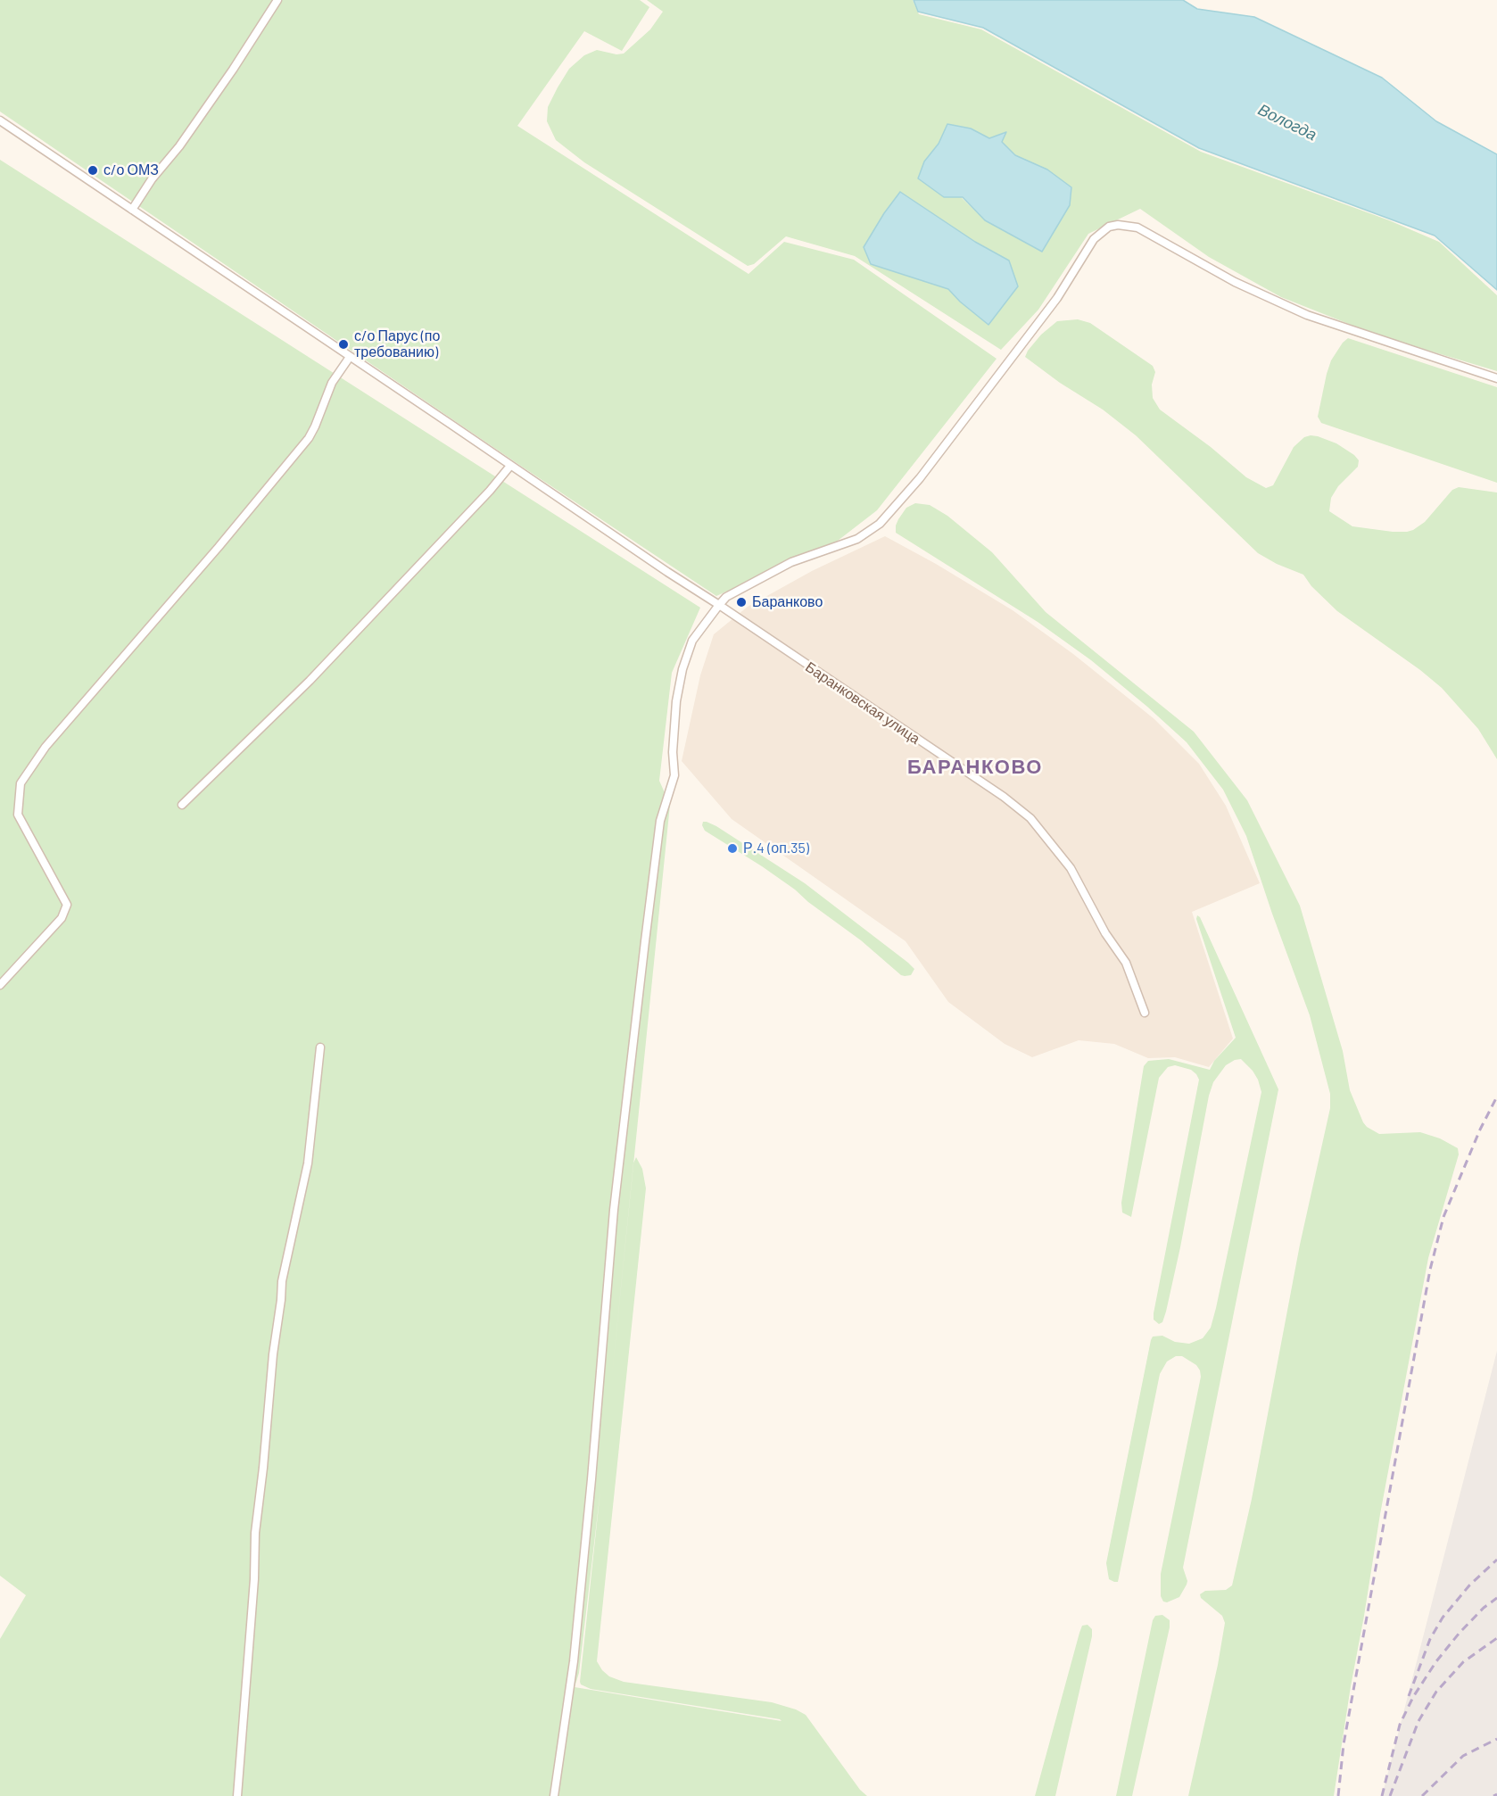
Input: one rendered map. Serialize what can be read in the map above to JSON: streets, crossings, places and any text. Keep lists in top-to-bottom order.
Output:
{
  "streets": {
    "street": ["Баранковская улица"]
  },
  "districts": ["БАРАНКОВО"],
  "water": ["Вологда"],
  "places": [
    "с/о ОМЗ",
    "с/о Парус (по требованию)",
    "Баранково",
    "Р.4 (оп.35)"
  ]
}
